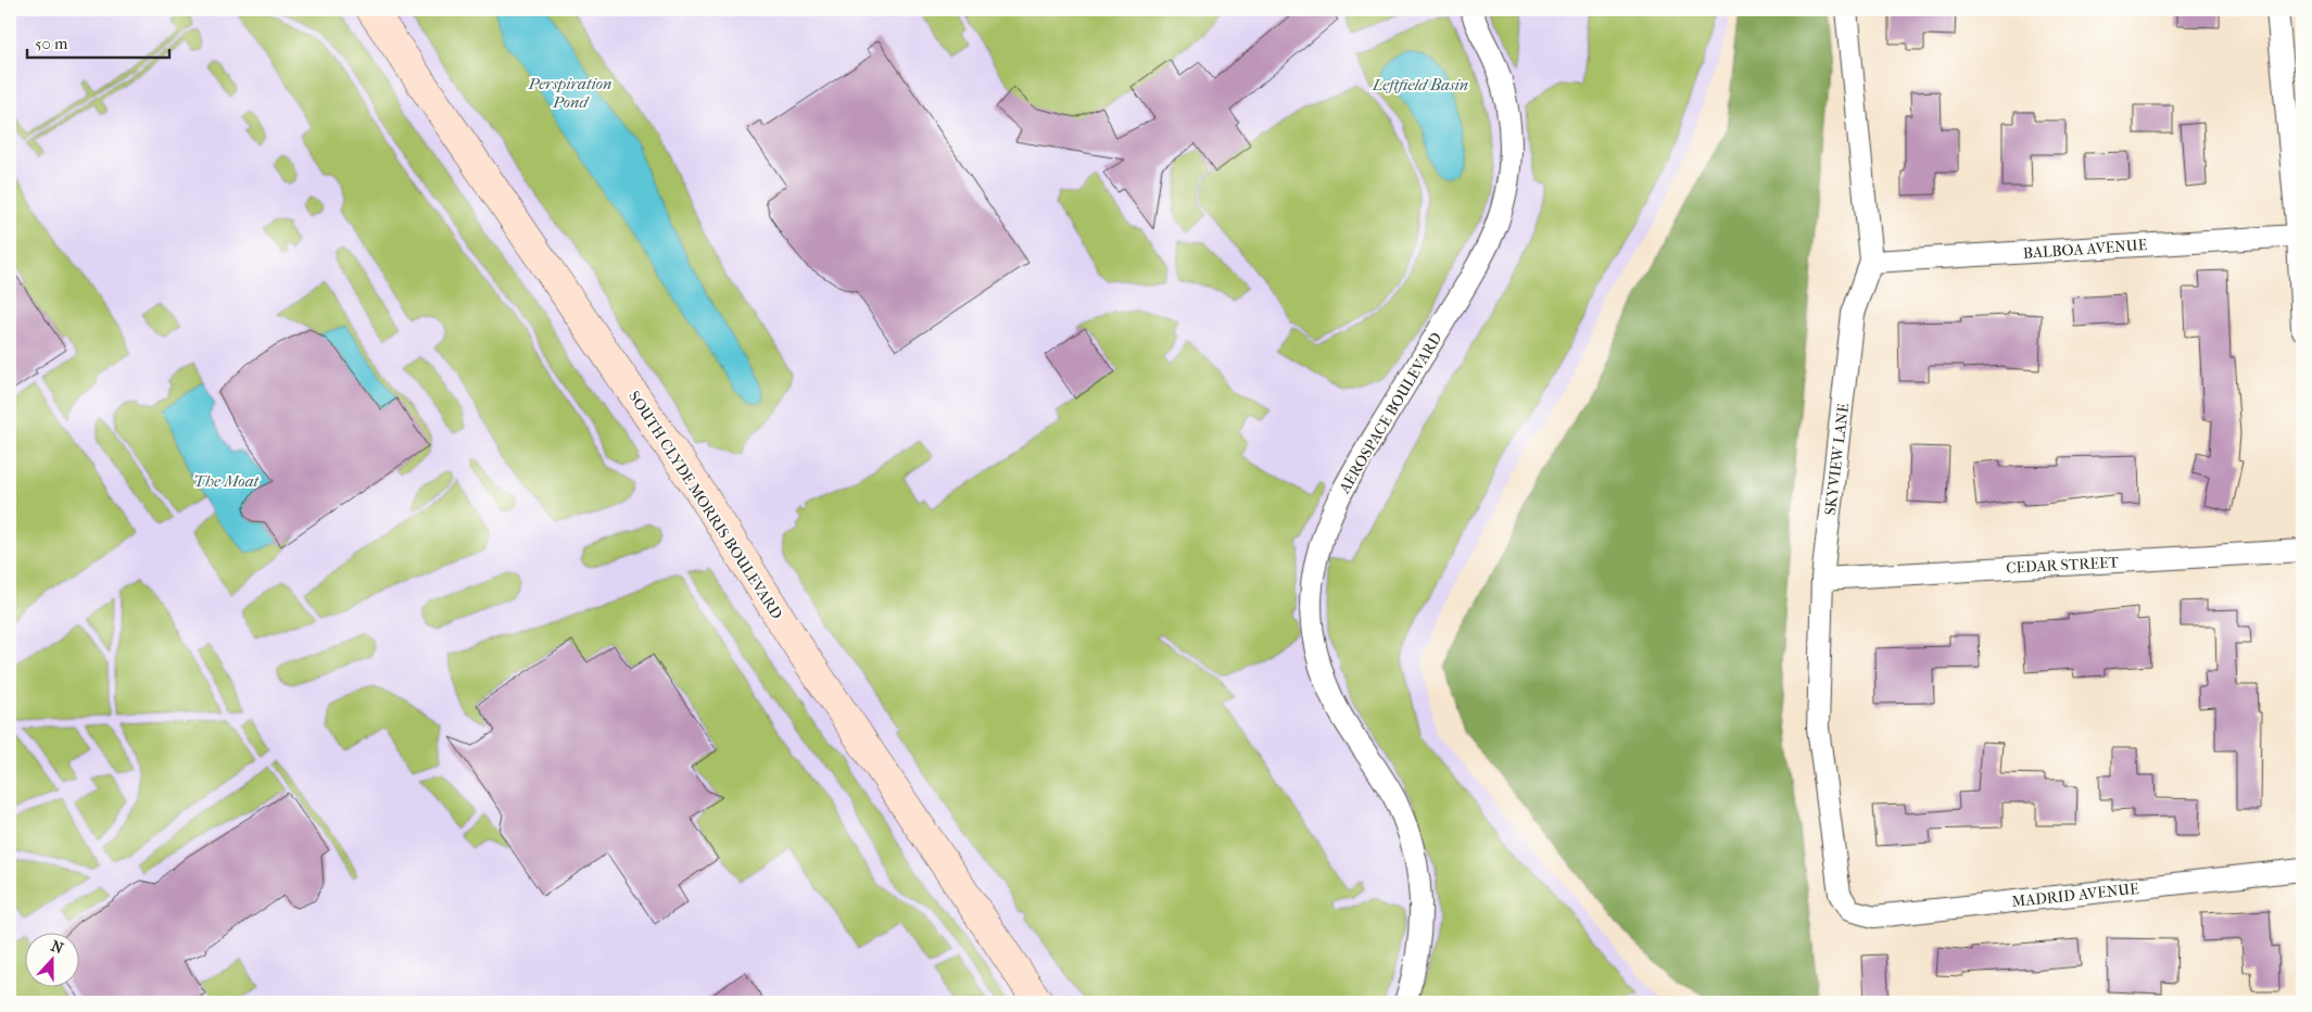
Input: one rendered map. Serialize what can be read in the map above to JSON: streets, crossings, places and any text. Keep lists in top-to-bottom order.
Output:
{
  "streets": {
    "main road": ["SOUTH CLYDE MORRIS BOULEVARD"],
    "street": [
      "BALBOA AVENUE",
      "AEROSPACE BOULEVARD",
      "SKYVIEW LANE",
      "CEDAR STREET",
      "MADRID AVENUE"
    ]
  },
  "crossings": [
    ["BALBOA AVENUE", "SKYVIEW LANE"],
    ["SKYVIEW LANE", "CEDAR STREET"],
    ["SKYVIEW LANE", "MADRID AVENUE"]
  ],
  "water": ["Perspiration Pond", "Leftfield Basin", "The Moat"],
  "scale_bar": "50 m",
  "north": "top"
}
